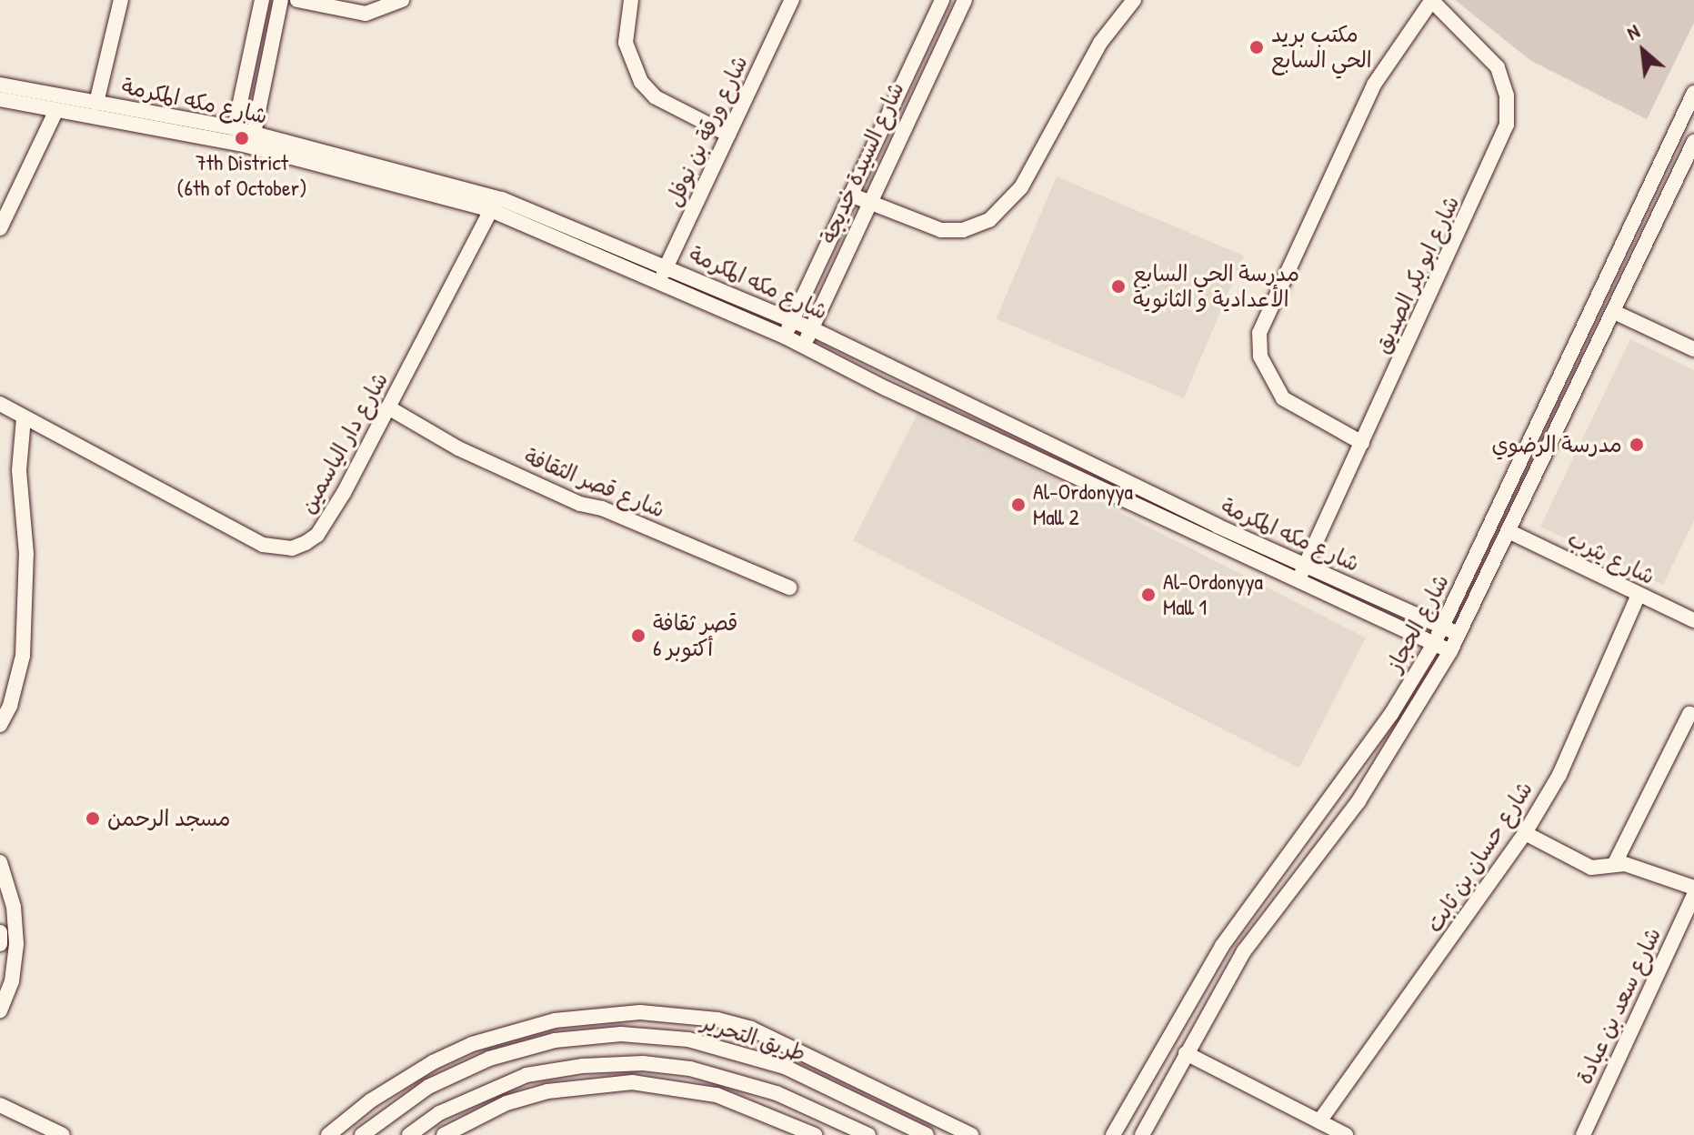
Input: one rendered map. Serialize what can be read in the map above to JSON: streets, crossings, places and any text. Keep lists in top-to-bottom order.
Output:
{
  "streets": {
    "street": [
      "شارع مكه المكرمة",
      "شارع ورقة بن نوفل",
      "شارع السيدة خديجة",
      "شارع ابو بكر الصديق",
      "شارع دار الياسمين",
      "شارع قصر الثقافة",
      "شارع يثرب",
      "شارع الحجاز",
      "شارع حسان بن ثابت",
      "شارع سعد بن عبادة",
      "طريق التحرير"
    ]
  },
  "crossings": [
    ["شارع مكه المكرمة", "شارع ورقة بن نوفل"],
    ["شارع مكه المكرمة", "شارع السيدة خديجة"],
    ["شارع مكه المكرمة", "شارع ابو بكر الصديق"],
    ["شارع مكه المكرمة", "شارع دار الياسمين"],
    ["شارع مكه المكرمة", "شارع الحجاز"],
    ["شارع دار الياسمين", "شارع قصر الثقافة"],
    ["شارع يثرب", "شارع الحجاز"],
    ["شارع يثرب", "شارع حسان بن ثابت"]
  ],
  "places": [
    "مكتب بريد الحي السابع",
    "7th District (6th of October)",
    "مدرسة الحي السابع الأعدادية و الثانوية",
    "مدرسة الرضوي",
    "Al-Ordonyya Mall 2",
    "Al-Ordonyya Mall 1",
    "قصر ثقافة 6 أكتوبر",
    "مسجد الرحمن"
  ],
  "north": "top left"
}
